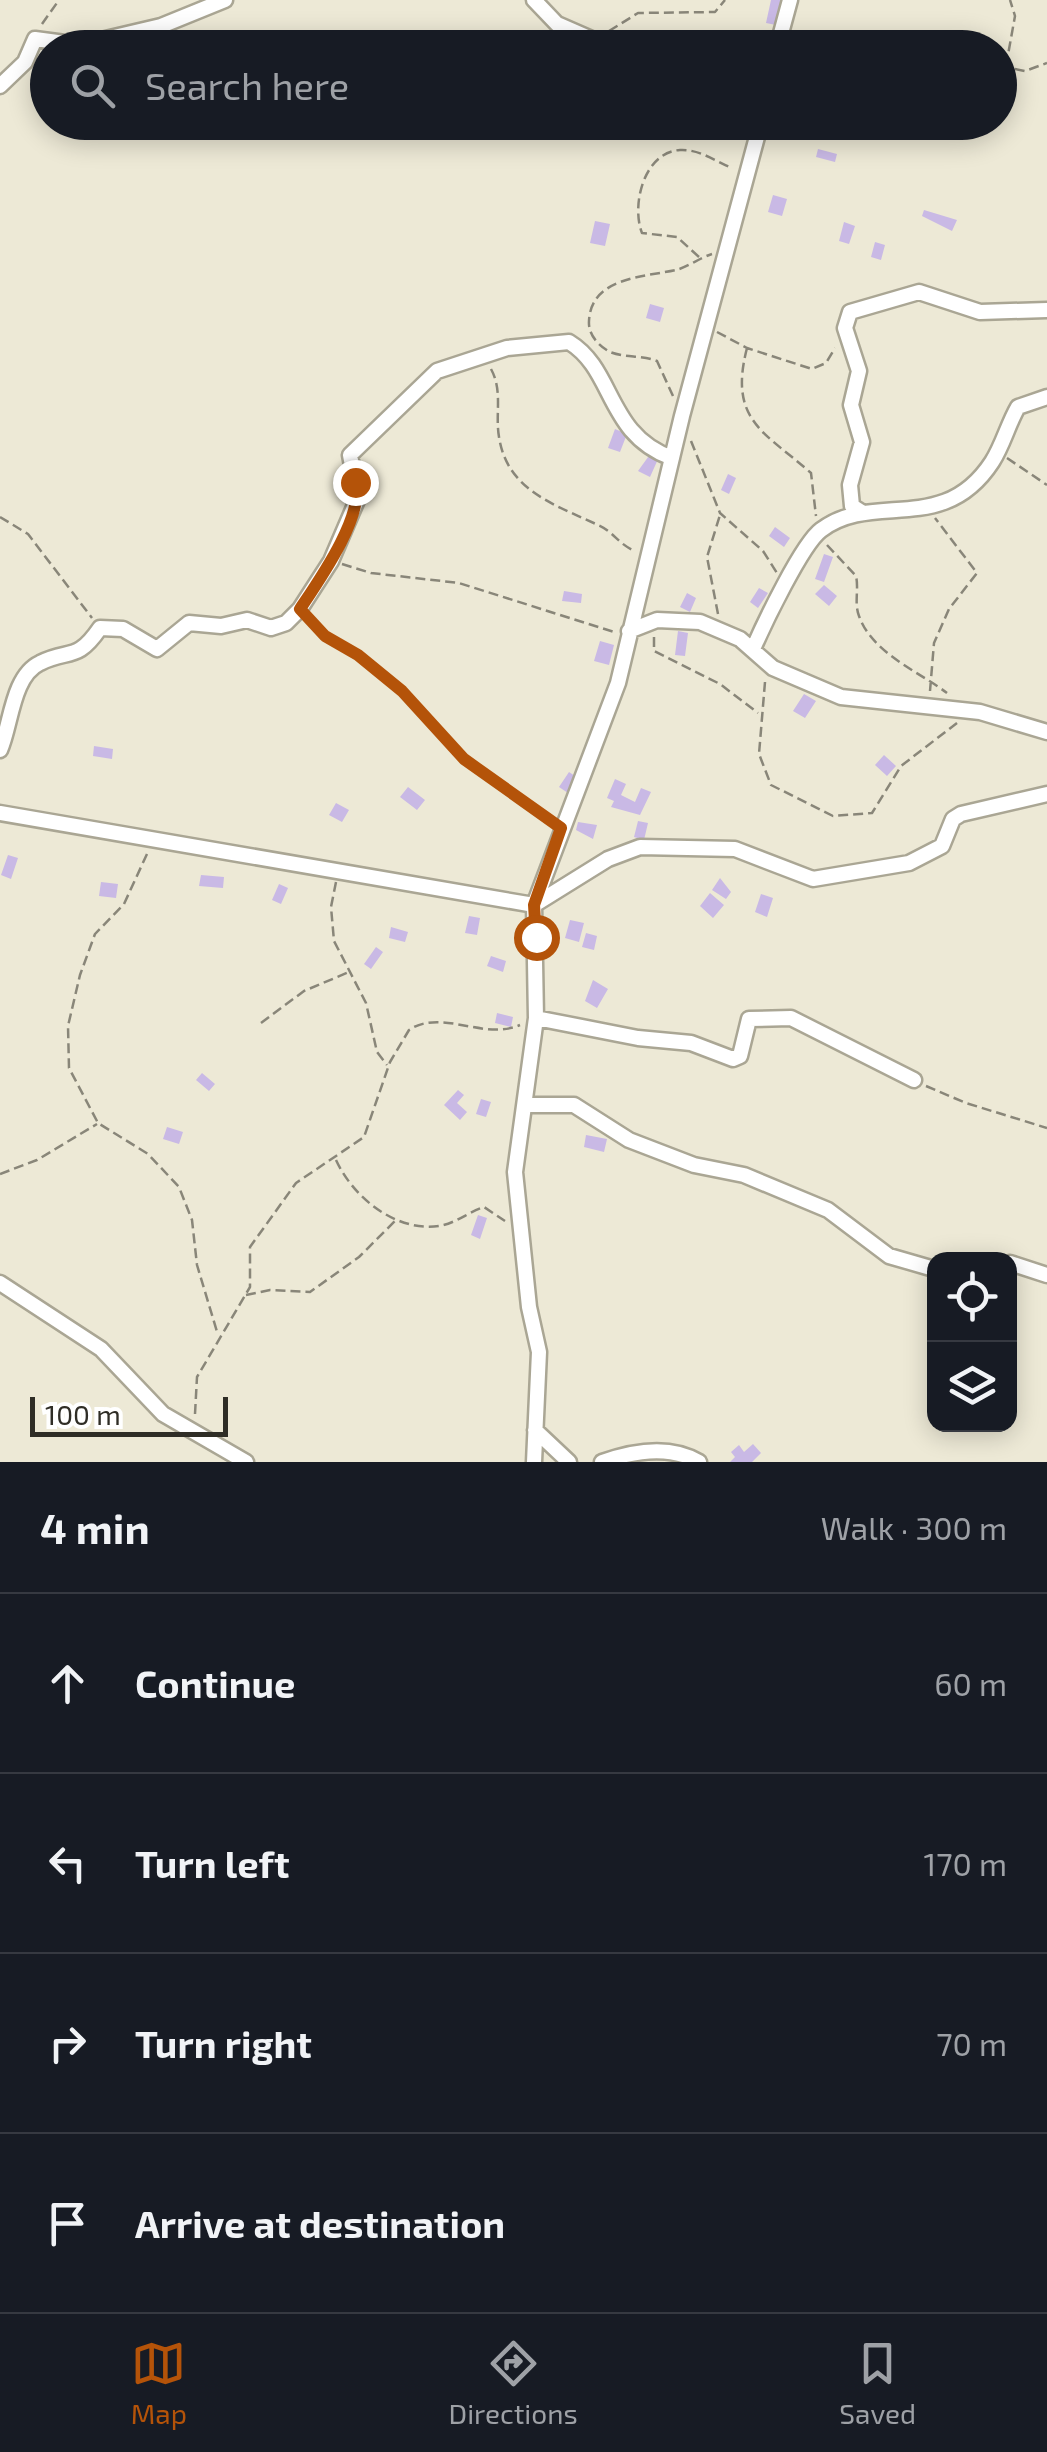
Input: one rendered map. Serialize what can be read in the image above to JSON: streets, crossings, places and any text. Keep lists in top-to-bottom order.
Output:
{
  "scale_bar": "100 m",
  "page": {
    "search": "Search here",
    "scale": "100 m",
    "heading": ["4 min", "Walk · 300 m"],
    "list": [
      ["Continue", "60 m"],
      ["Turn left", "170 m"],
      ["Turn right", "70 m"],
      "Arrive at destination"
    ],
    "nav": ["Map", "Directions", "Saved"]
  }
}
